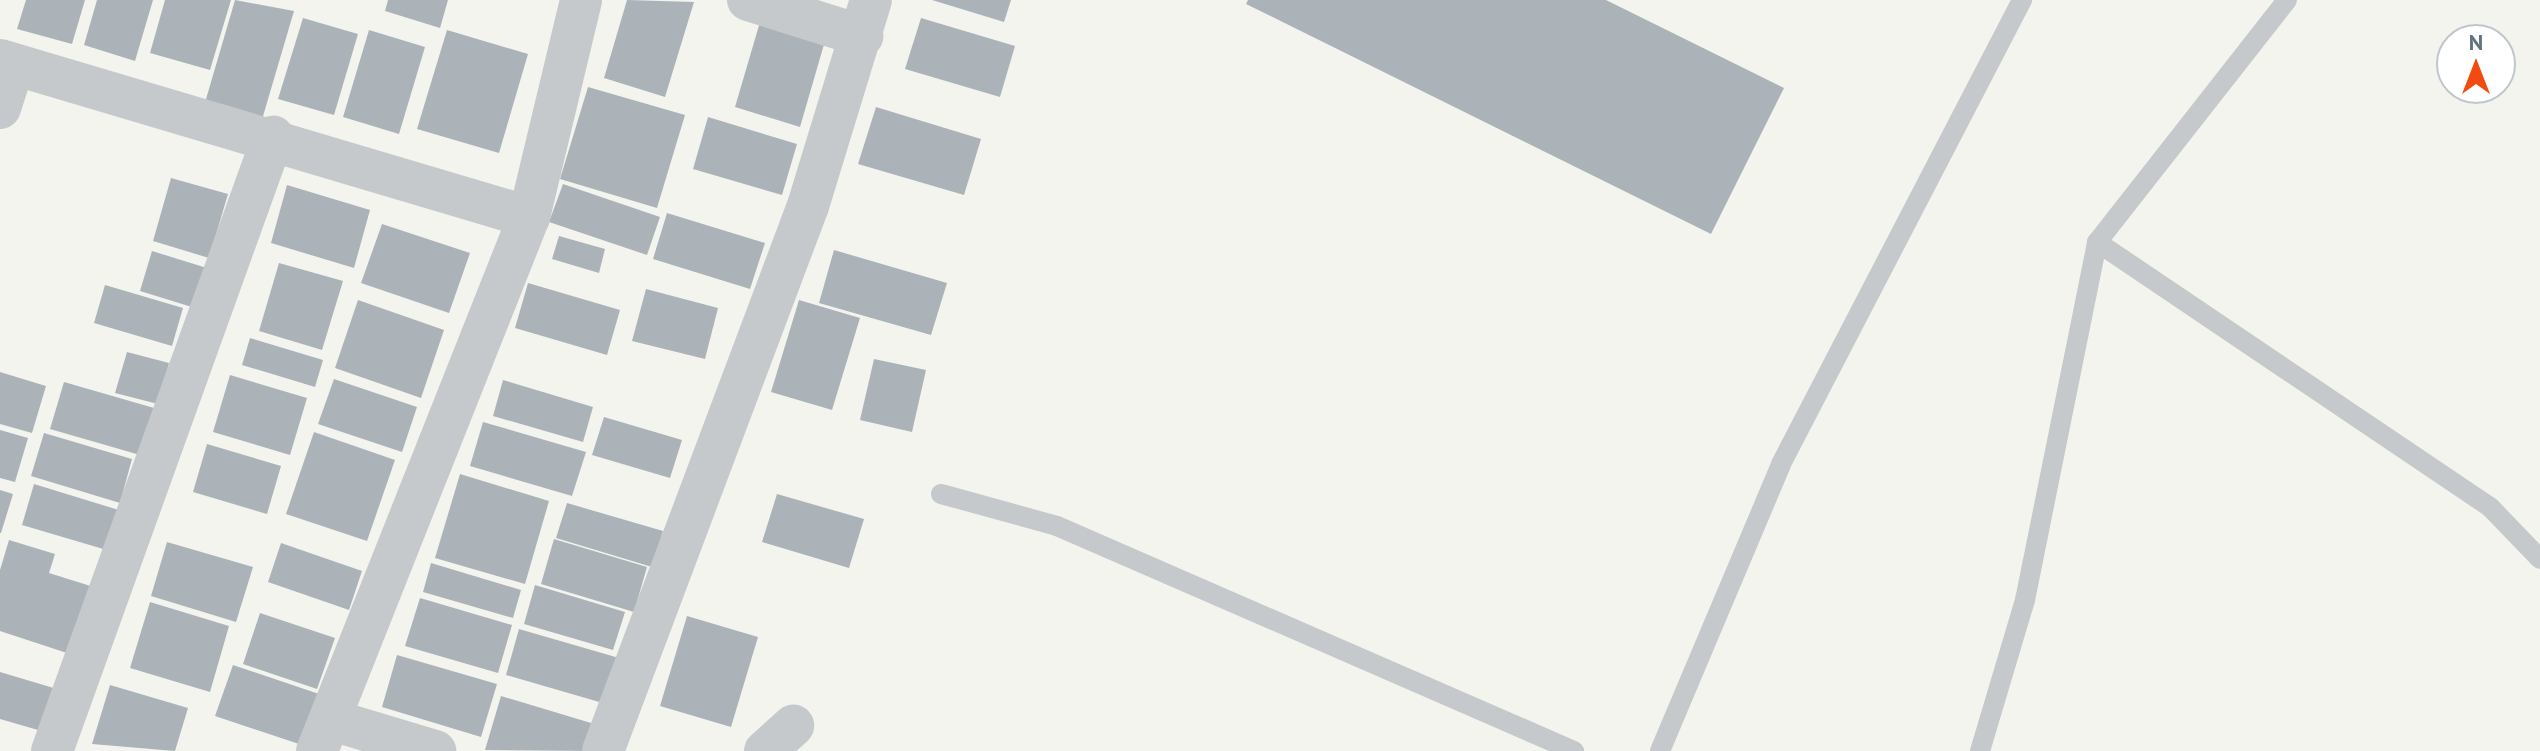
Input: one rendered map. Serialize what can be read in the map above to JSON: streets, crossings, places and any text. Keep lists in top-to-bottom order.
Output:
{
  "north": "top"
}
